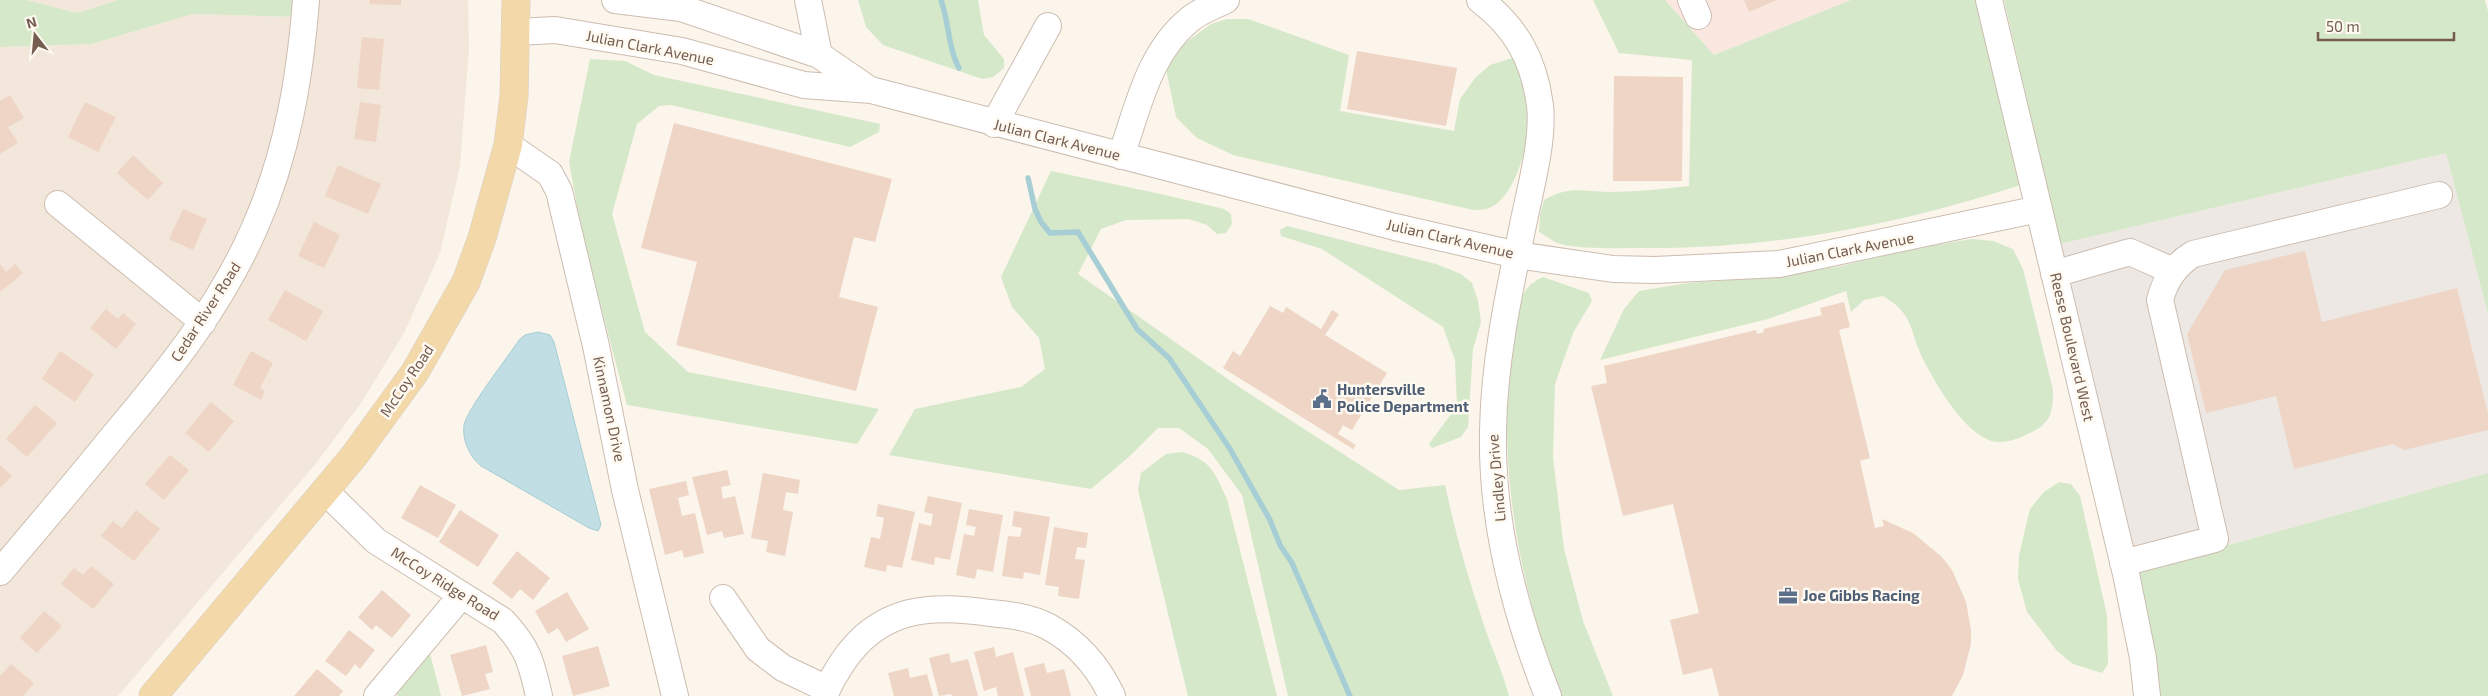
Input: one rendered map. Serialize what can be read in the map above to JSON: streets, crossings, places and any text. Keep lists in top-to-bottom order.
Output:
{
  "streets": {
    "main road": ["McCoy Road"],
    "street": [
      "Julian Clark Avenue",
      "Cedar River Road",
      "Reese Boulevard West",
      "Kinnamon Drive",
      "Lindley Drive",
      "McCoy Ridge Road"
    ]
  },
  "crossings": [
    ["Julian Clark Avenue", "Reese Boulevard West"],
    ["Julian Clark Avenue", "McCoy Road"],
    ["Julian Clark Avenue", "Lindley Drive"],
    ["McCoy Road", "Kinnamon Drive"],
    ["McCoy Road", "McCoy Ridge Road"]
  ],
  "places": {
    "public building": ["Huntersville Police Department"],
    "office": ["Joe Gibbs Racing"]
  },
  "scale_bar": "50 m",
  "north": "top"
}
